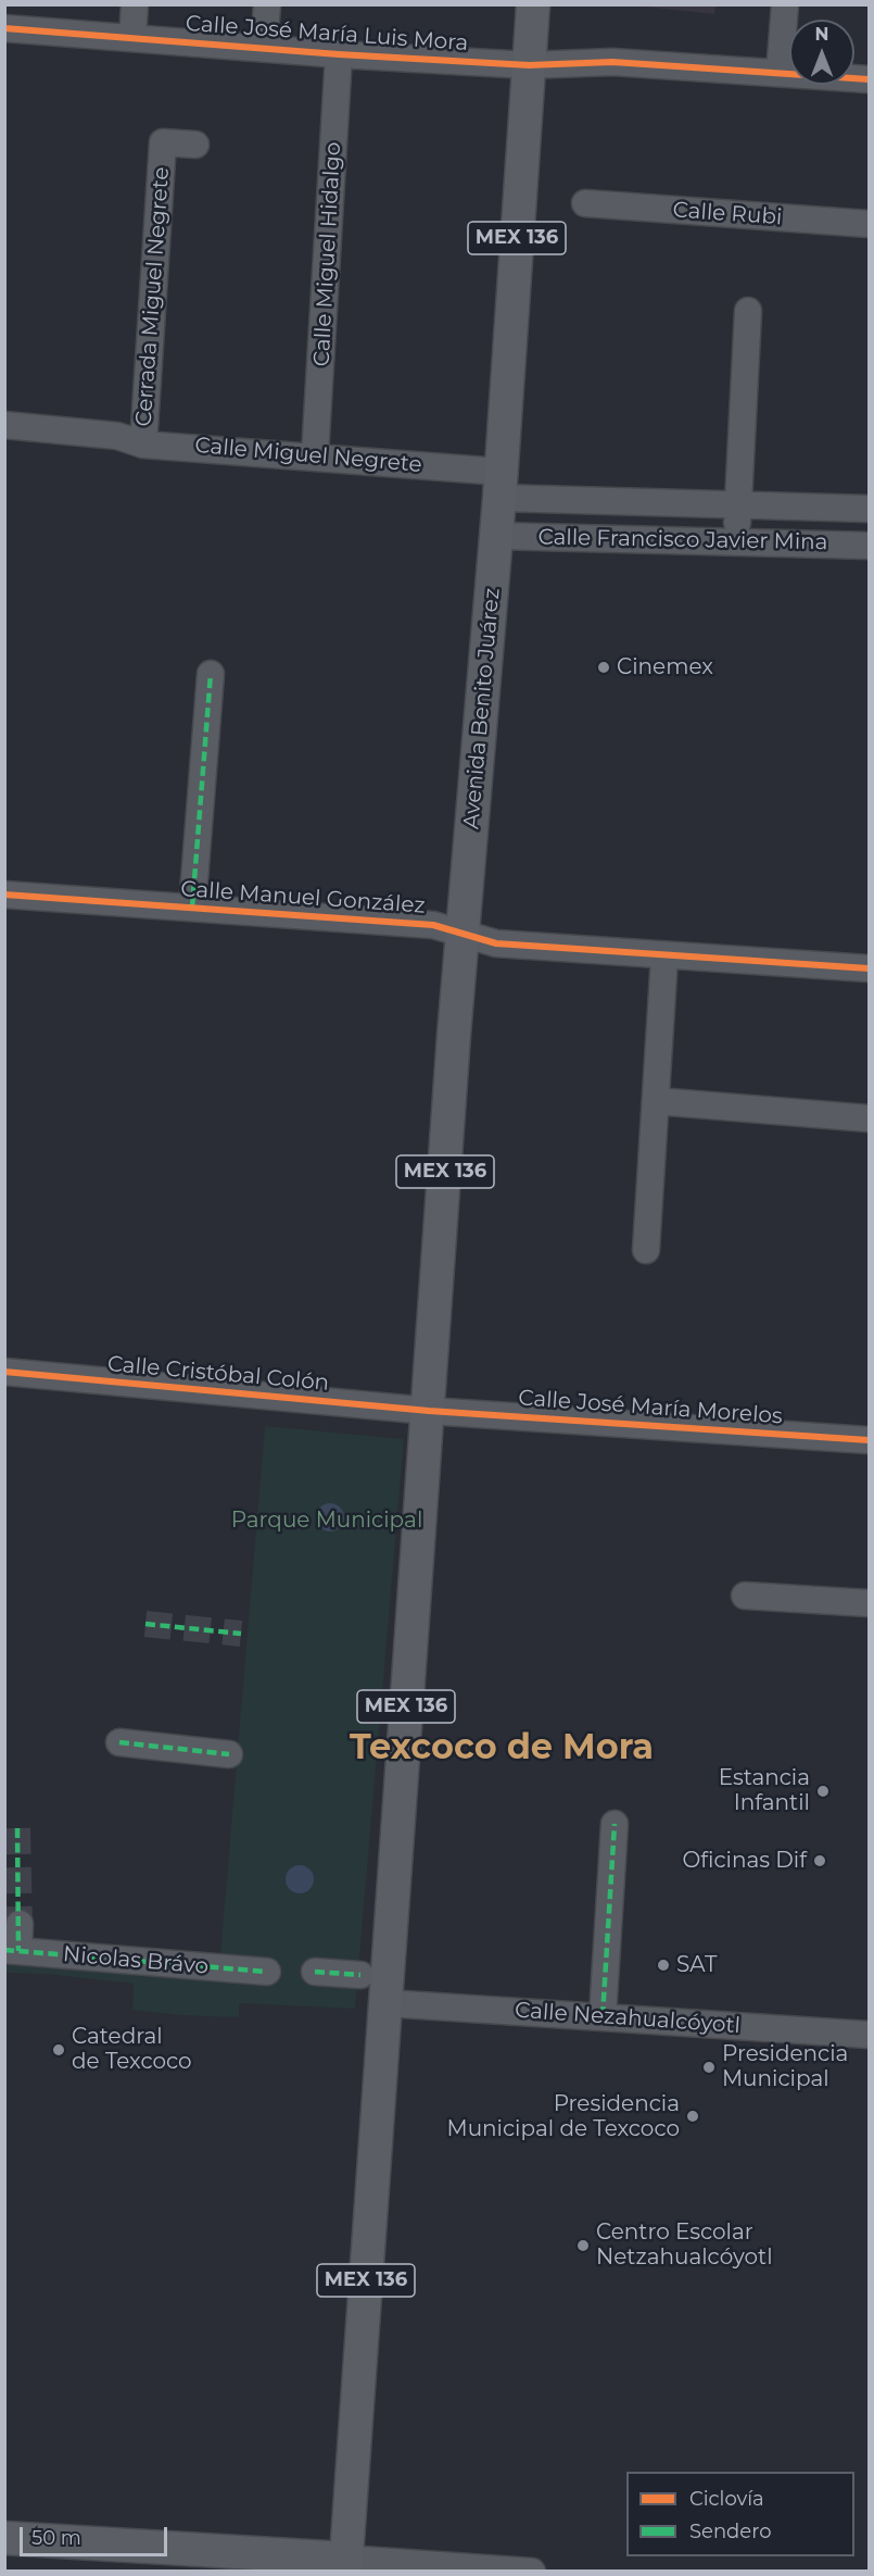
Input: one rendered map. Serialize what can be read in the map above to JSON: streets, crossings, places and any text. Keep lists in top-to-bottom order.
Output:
{
  "streets": {
    "main road": ["MEX 136", "Avenida Benito Juárez"],
    "street": [
      "Calle José María Luis Mora",
      "Calle Rubi",
      "Calle Miguel Hidalgo",
      "Cerrada Miguel Negrete",
      "Calle Miguel Negrete",
      "Calle Francisco Javier Mina",
      "Calle Manuel González",
      "Calle Cristóbal Colón",
      "Calle José María Morelos",
      "Nicolas Brávo",
      "Calle Nezahualcóyotl"
    ]
  },
  "crossings": [
    ["Calle José María Luis Mora", "Calle Miguel Hidalgo"],
    ["Calle José María Luis Mora", "Avenida Benito Juárez"],
    ["MEX 136", "Avenida Benito Juárez"],
    ["MEX 136", "Calle Cristóbal Colón"],
    ["MEX 136", "Calle José María Morelos"],
    ["MEX 136", "Calle Nezahualcóyotl"],
    ["Calle Miguel Hidalgo", "Calle Miguel Negrete"],
    ["Cerrada Miguel Negrete", "Calle Miguel Negrete"],
    ["Calle Miguel Negrete", "Calle Francisco Javier Mina"],
    ["Calle Miguel Negrete", "Avenida Benito Juárez"],
    ["Calle Francisco Javier Mina", "Avenida Benito Juárez"],
    ["Avenida Benito Juárez", "Calle Manuel González"],
    ["Avenida Benito Juárez", "Calle Cristóbal Colón"],
    ["Avenida Benito Juárez", "Calle José María Morelos"],
    ["Calle Cristóbal Colón", "Calle José María Morelos"]
  ],
  "districts": ["Texcoco de Mora"],
  "parks": ["Parque Municipal"],
  "places": [
    "Cinemex",
    "Estancia Infantil",
    "Oficinas Dif",
    "SAT",
    "Catedral de Texcoco",
    "Presidencia Municipal",
    "Presidencia Municipal de Texcoco",
    "Centro Escolar Netzahualcóyotl"
  ],
  "legend": ["Ciclovía", "Sendero"],
  "scale_bar": "50 m",
  "north": "top"
}
